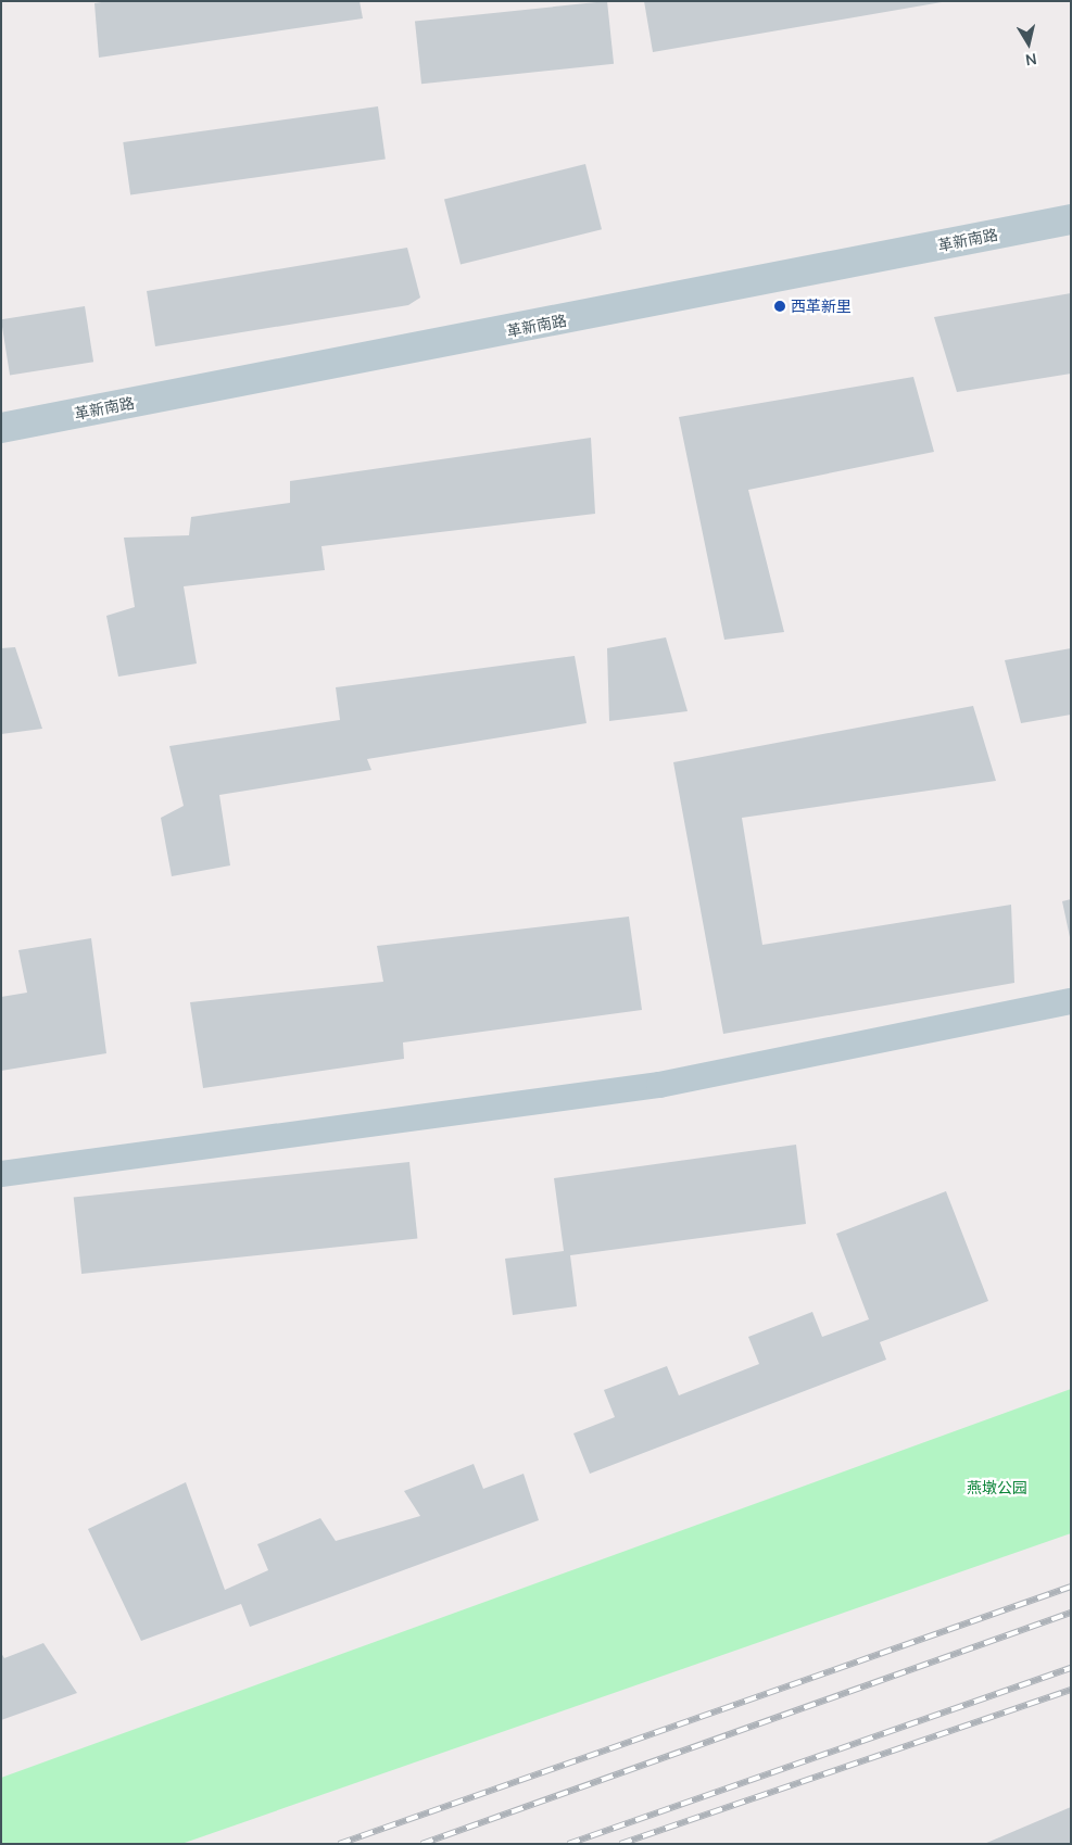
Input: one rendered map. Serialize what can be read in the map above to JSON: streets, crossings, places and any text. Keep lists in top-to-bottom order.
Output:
{
  "streets": {
    "street": ["革新南路"]
  },
  "parks": ["燕墩公园"],
  "places": ["西革新里"],
  "north": "bottom"
}
